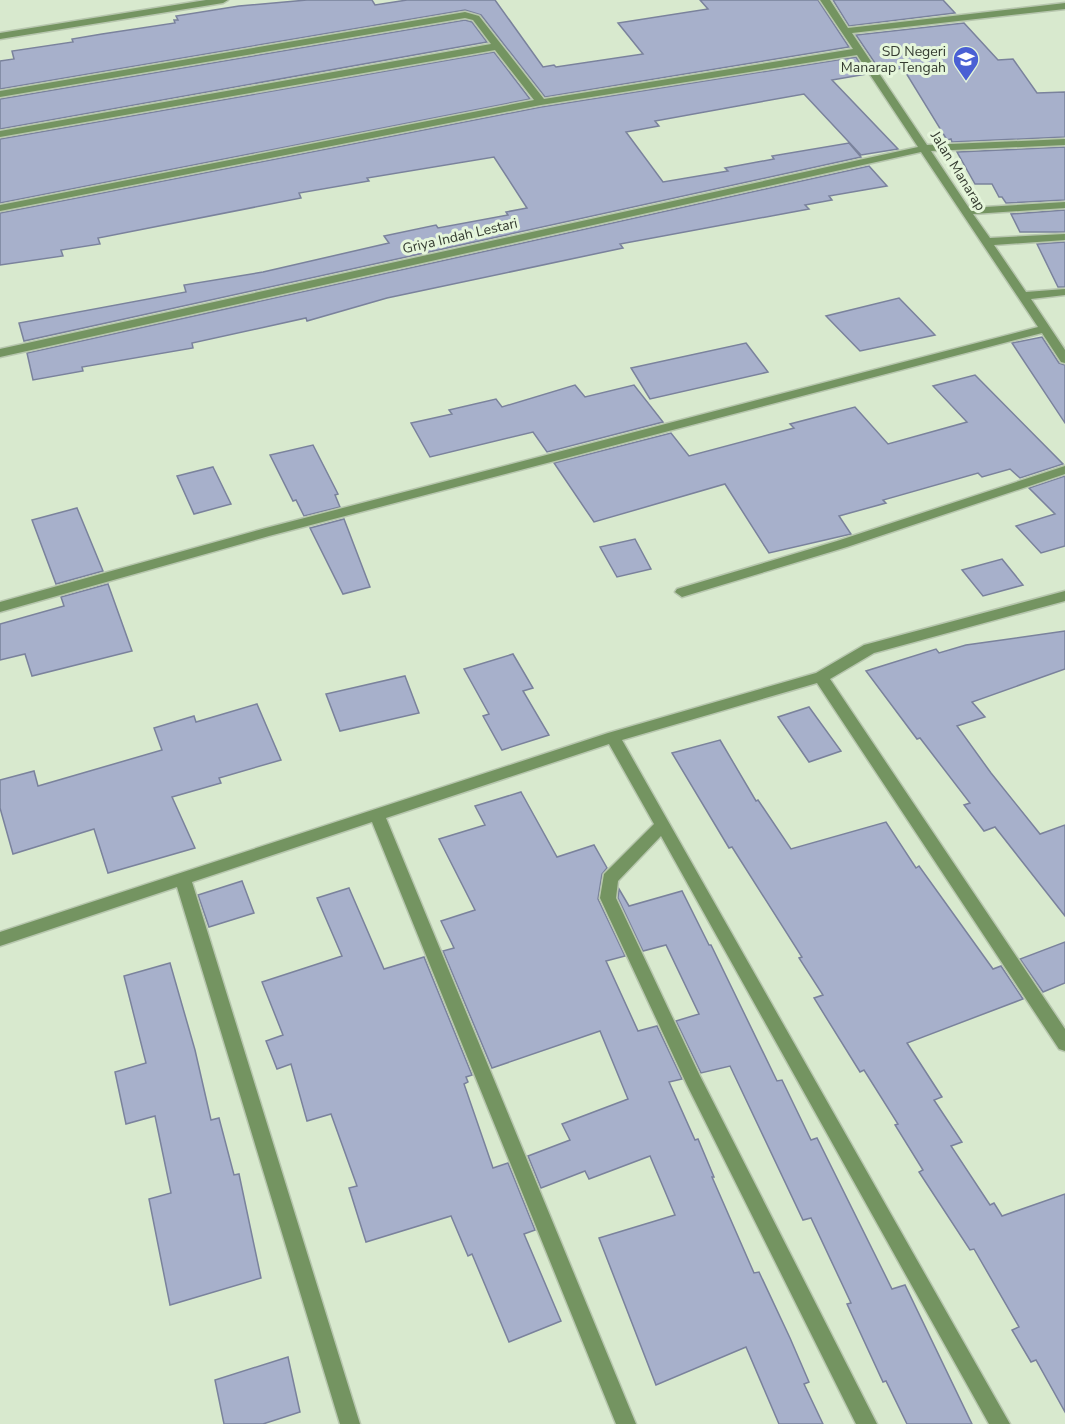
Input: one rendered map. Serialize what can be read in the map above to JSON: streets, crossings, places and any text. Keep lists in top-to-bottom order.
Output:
{
  "streets": {
    "street": ["Jalan Manarap", "Griya Indah Lestari"]
  },
  "crossings": [
    ["Jalan Manarap", "Griya Indah Lestari"]
  ],
  "places": {
    "school or university": ["SD Negeri Manarap Tengah"]
  }
}
